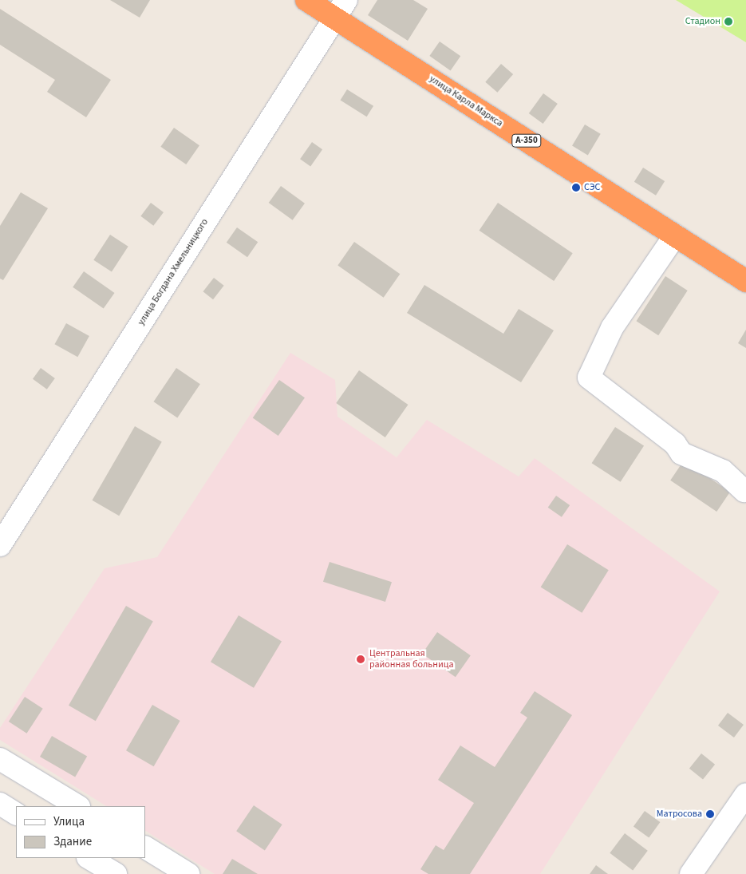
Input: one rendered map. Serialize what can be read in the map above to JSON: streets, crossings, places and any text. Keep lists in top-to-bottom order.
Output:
{
  "streets": {
    "highway": ["улица Карла Маркса", "А-350"],
    "street": ["улица Богдана Хмельницкого"]
  },
  "crossings": [
    ["улица Карла Маркса", "улица Богдана Хмельницкого"]
  ],
  "places": [
    "Стадион",
    "СЭС",
    "Центральная районная больница",
    "Матросова"
  ],
  "legend": ["Улица", "Здание"]
}
